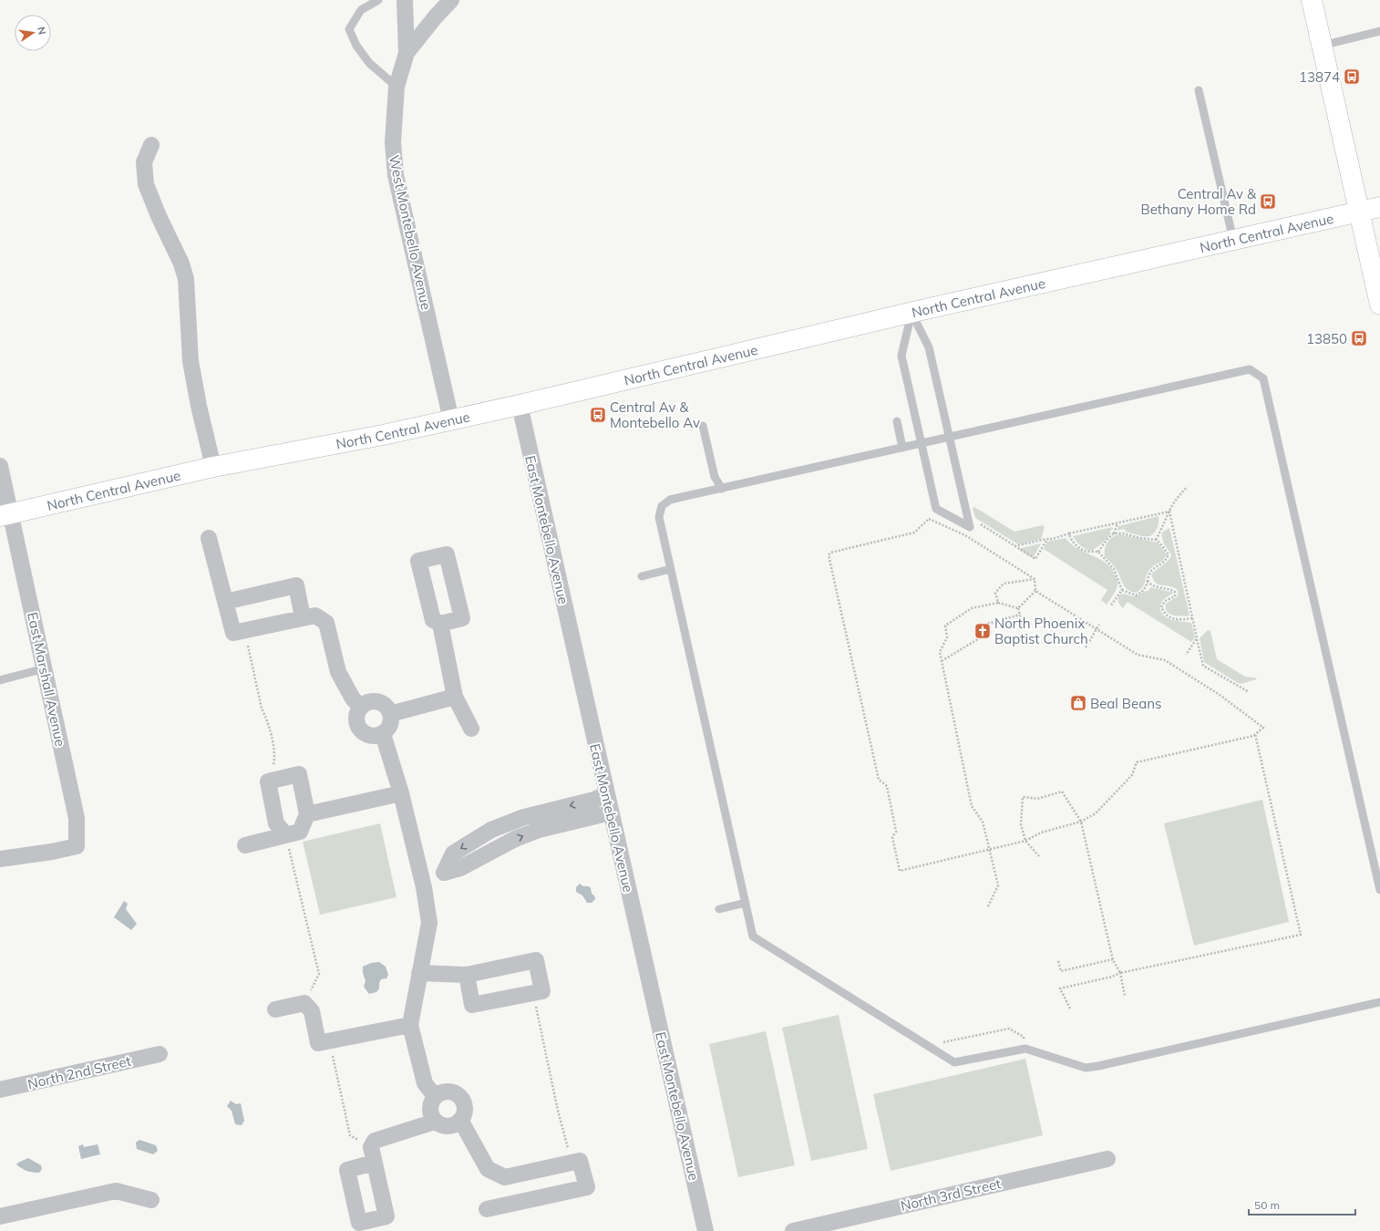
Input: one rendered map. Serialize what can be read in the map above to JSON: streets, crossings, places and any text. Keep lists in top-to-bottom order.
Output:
{
  "streets": {
    "main road": ["North Central Avenue"],
    "street": [
      "West Montebello Avenue",
      "East Montebello Avenue",
      "East Marshall Avenue",
      "North 2nd Street",
      "North 3rd Street"
    ]
  },
  "crossings": [
    ["West Montebello Avenue", "North Central Avenue"],
    ["North Central Avenue", "East Montebello Avenue"],
    ["North Central Avenue", "East Marshall Avenue"]
  ],
  "places": {
    "bus stop": [
      "13874",
      "Central Av & Bethany Home Rd",
      "13850",
      "Central Av & Montebello Av"
    ],
    "church": ["North Phoenix Baptist Church"],
    "shop": ["Beal Beans"]
  },
  "scale_bar": "50 m",
  "north": "right"
}
